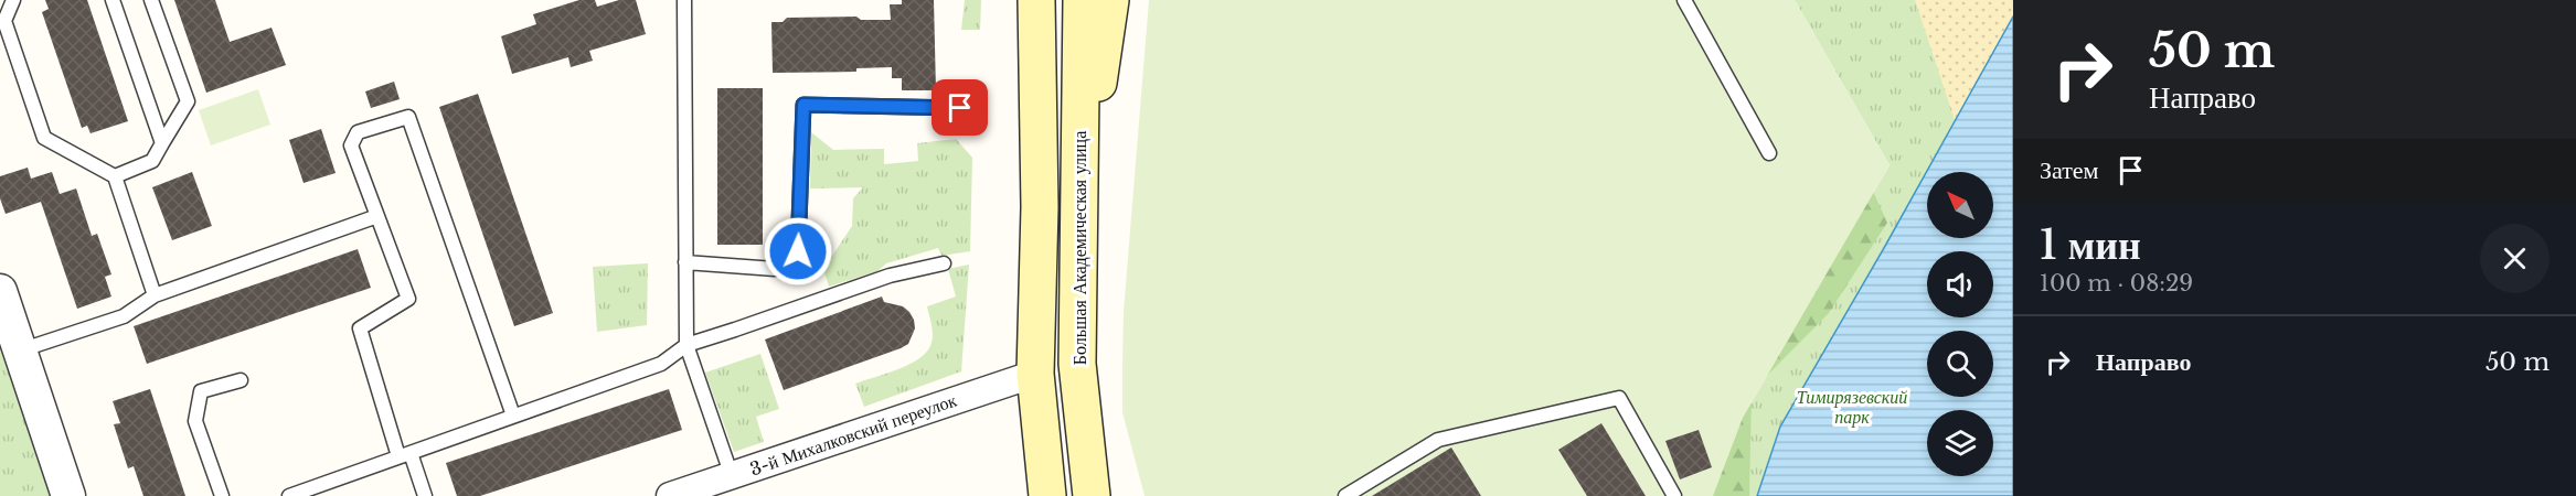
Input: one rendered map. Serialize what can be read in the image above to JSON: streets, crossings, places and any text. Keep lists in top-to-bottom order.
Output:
{
  "streets": {
    "main road": ["Большая Академическая улица"],
    "street": ["3-й Михалковский переулок"]
  },
  "parks": ["Тимирязевский парк"],
  "north": "top left",
  "page": {
    "turn": ["50 m", "Направо"],
    "then": "Затем",
    "heading": ["1 мин", "100 m · 08:29"],
    "list": [
      {
        "name": "Направо",
        "value": "50 m"
      }
    ]
  }
}
